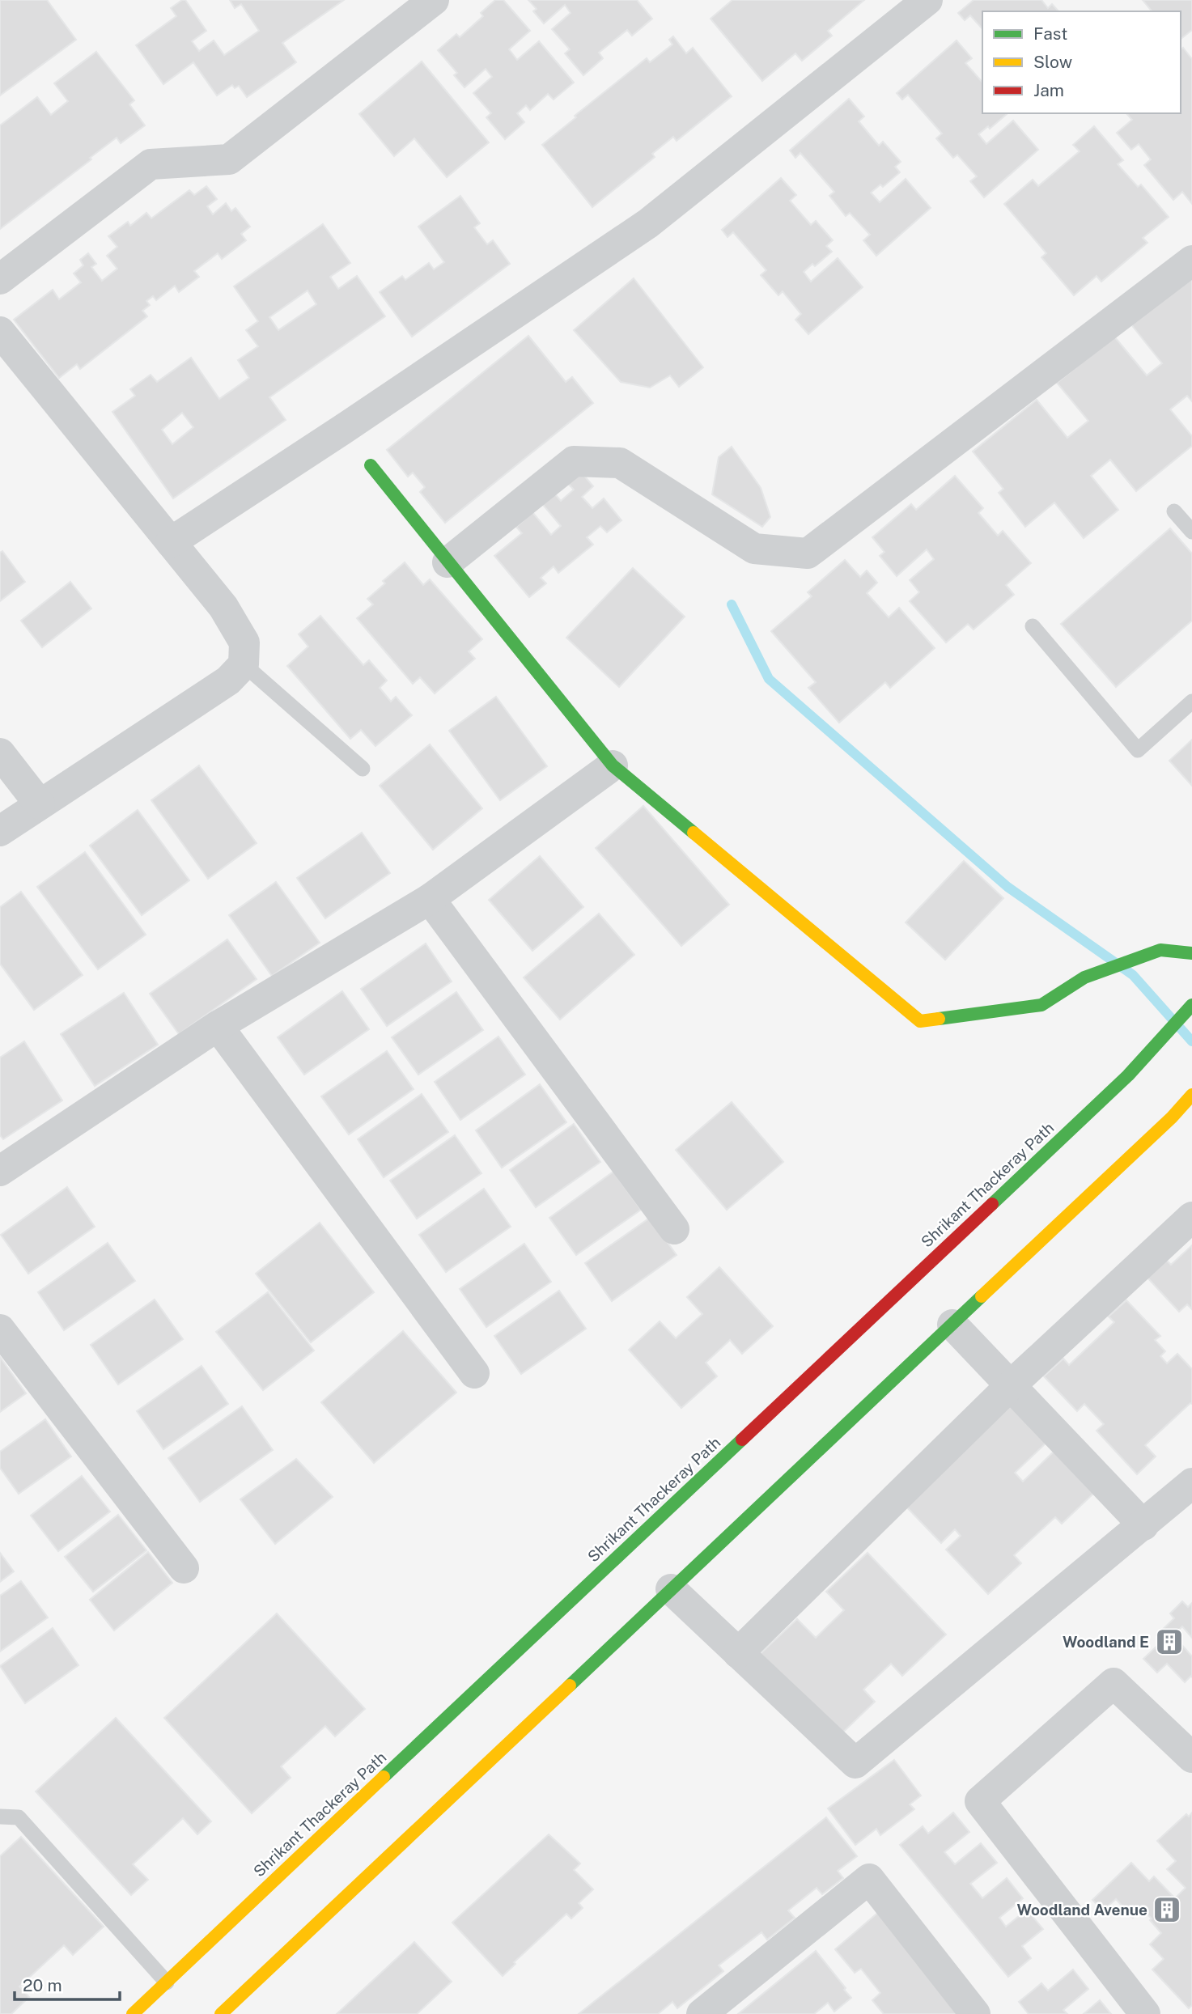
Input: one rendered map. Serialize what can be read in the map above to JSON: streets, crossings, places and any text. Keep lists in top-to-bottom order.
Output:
{
  "streets": {
    "street": ["Shrikant Thackeray Path"]
  },
  "places": {
    "building": ["Woodland E", "Woodland Avenue"]
  },
  "legend": ["Fast", "Slow", "Jam"],
  "scale_bar": "20 m"
}
